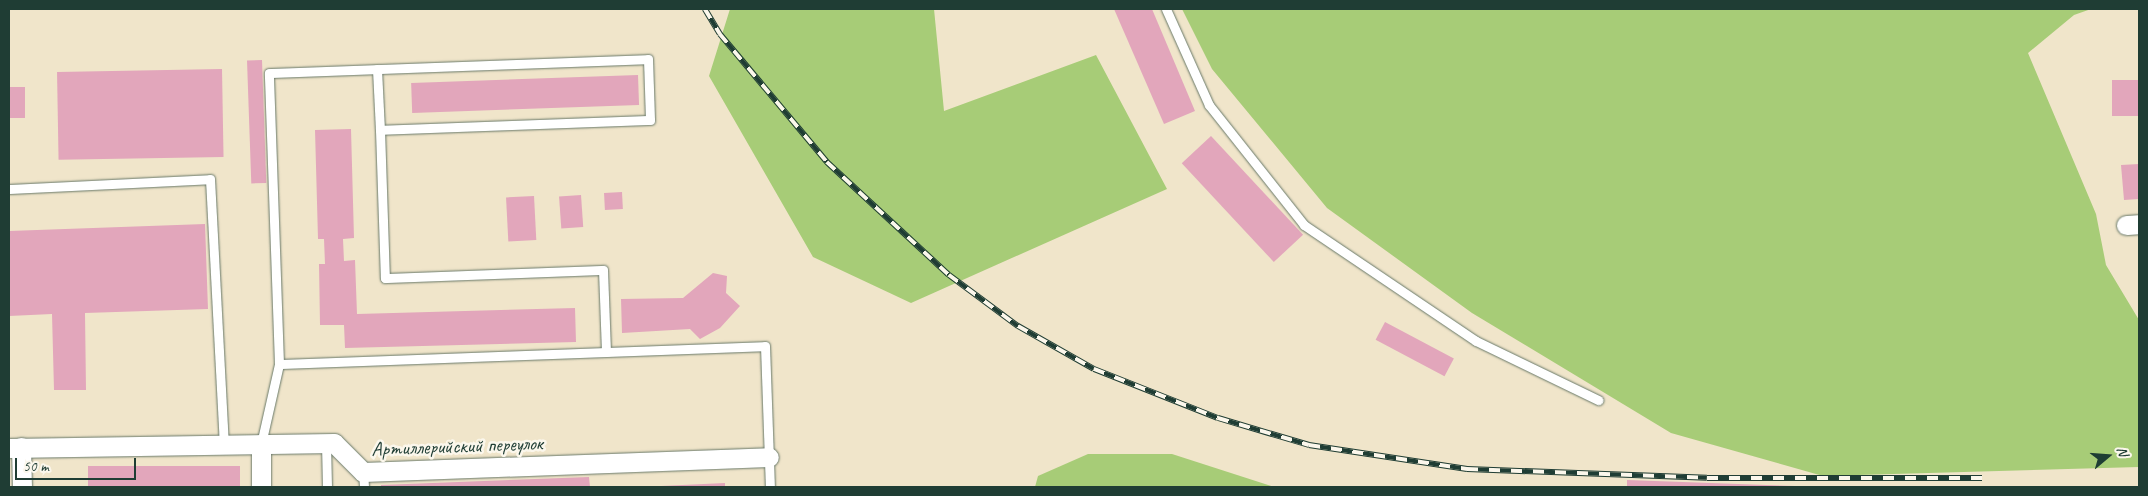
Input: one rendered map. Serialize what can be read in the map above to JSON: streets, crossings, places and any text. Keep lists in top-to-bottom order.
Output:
{
  "streets": {
    "street": ["Артиллерийский переулок"]
  },
  "scale_bar": "50 m",
  "north": "right"
}
